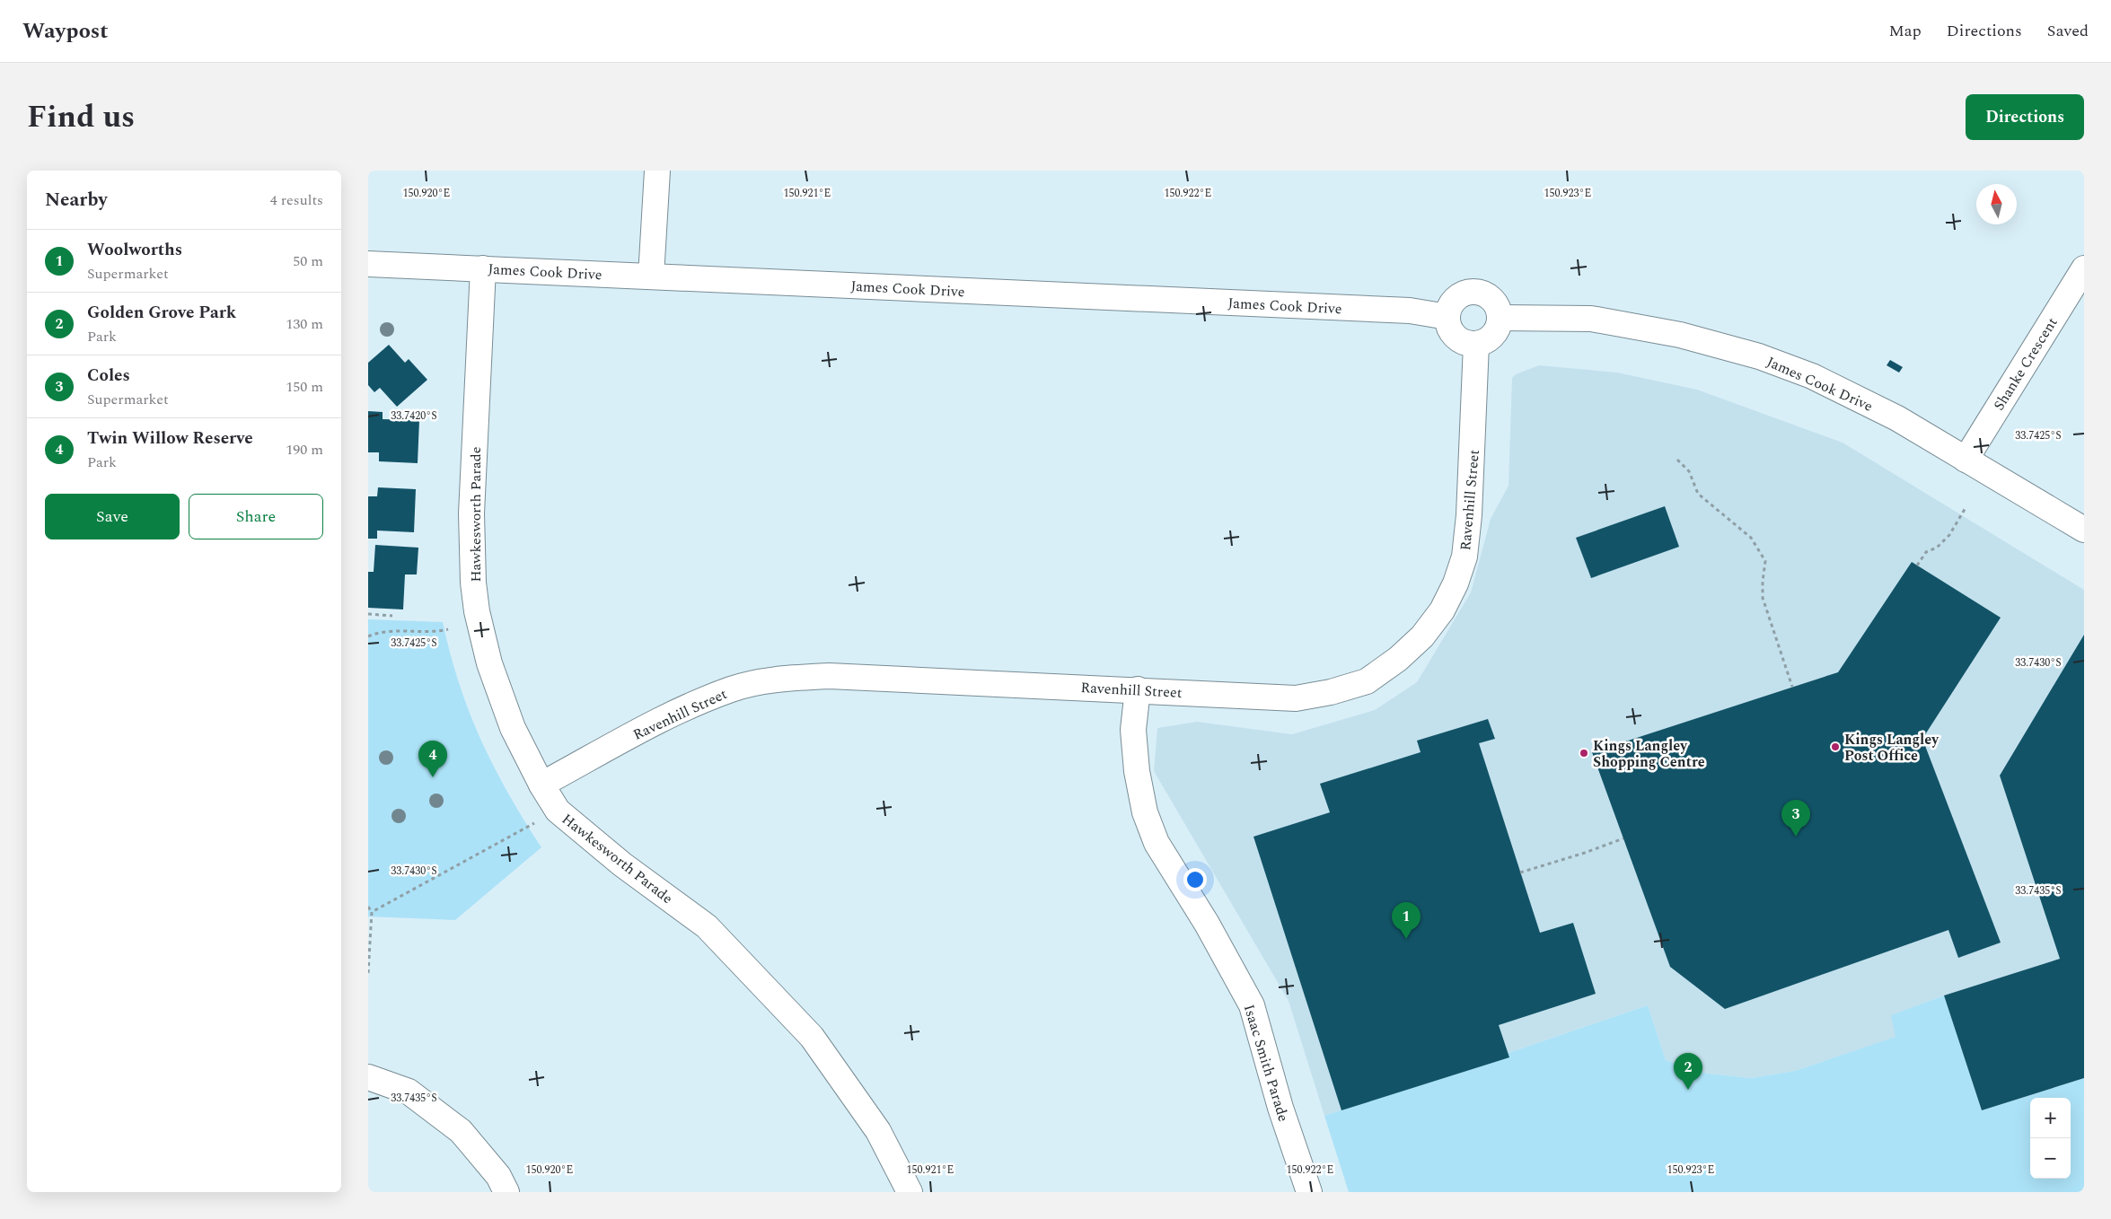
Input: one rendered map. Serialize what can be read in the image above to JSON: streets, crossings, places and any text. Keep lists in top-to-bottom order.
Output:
{
  "streets": {
    "street": [
      "James Cook Drive",
      "Shanke Crescent",
      "Ravenhill Street",
      "Hawkesworth Parade",
      "Isaac Smith Parade"
    ]
  },
  "crossings": [
    ["James Cook Drive", "Shanke Crescent"],
    ["James Cook Drive", "Ravenhill Street"],
    ["James Cook Drive", "Hawkesworth Parade"],
    ["Ravenhill Street", "Hawkesworth Parade"],
    ["Ravenhill Street", "Isaac Smith Parade"]
  ],
  "places": ["Kings Langley Post Office", "Kings Langley Shopping Centre"],
  "north": "top",
  "page": {
    "header": "Waypost",
    "nav": ["Map", "Directions", "Saved"],
    "title": "Find us",
    "buttons": [
      "Directions",
      ["Save", "Share"]
    ],
    "heading": ["Nearby", "4 results"],
    "list": [
      {
        "mark": "1",
        "name": "Woolworths",
        "note": "Supermarket",
        "value": "50 m"
      },
      {
        "mark": "2",
        "name": "Golden Grove Park",
        "note": "Park",
        "value": "130 m"
      },
      {
        "mark": "3",
        "name": "Coles",
        "note": "Supermarket",
        "value": "150 m"
      },
      {
        "mark": "4",
        "name": "Twin Willow Reserve",
        "note": "Park",
        "value": "190 m"
      }
    ],
    "pins": [
      "4",
      "3",
      "1",
      "2"
    ],
    "map_buttons": ["+", "−"]
  },
  "coordinates": [
    "150.920°E",
    "150.921°E",
    "150.922°E",
    "150.923°E",
    "33.7420°S",
    "33.7425°S",
    "33.7430°S",
    "33.7435°S"
  ]
}
